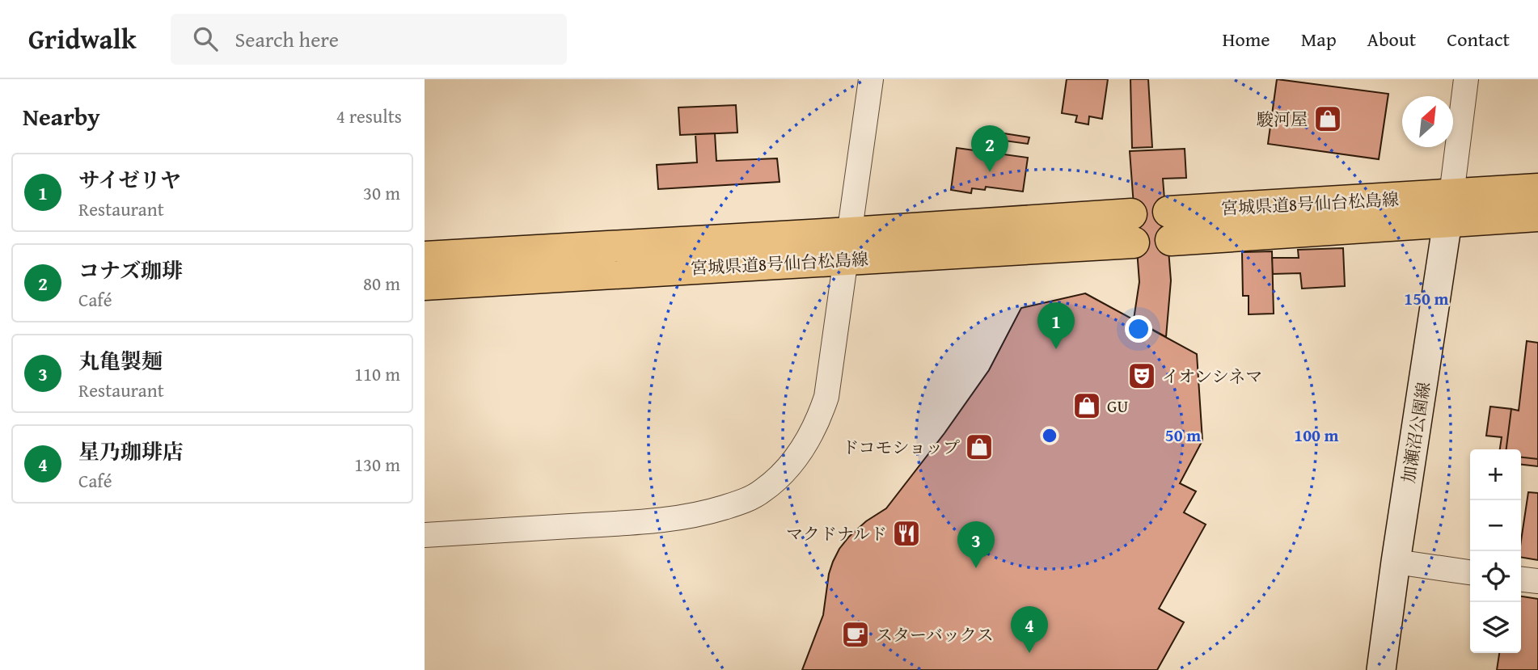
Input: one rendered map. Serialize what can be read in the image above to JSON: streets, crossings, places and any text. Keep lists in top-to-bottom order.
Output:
{
  "streets": {
    "main road": ["宮城県道8号仙台松島線", "加瀬沼公園線"]
  },
  "crossings": [
    ["宮城県道8号仙台松島線", "加瀬沼公園線"]
  ],
  "places": {
    "shop": ["駿河屋", "GU", "ドコモショップ"],
    "theatre": ["イオンシネマ"],
    "restaurant": ["マクドナルド"],
    "cafe": ["スターバックス"]
  },
  "north": "top right",
  "page": {
    "header": "Gridwalk",
    "search": "Search here",
    "nav": [
      "Home",
      "Map",
      "About",
      "Contact"
    ],
    "heading": ["Nearby", "4 results"],
    "pins": [
      "2",
      "1",
      "3",
      "4"
    ],
    "list": [
      {
        "mark": "1",
        "name": "サイゼリヤ",
        "note": "Restaurant",
        "value": "30 m"
      },
      {
        "mark": "2",
        "name": "コナズ珈琲",
        "note": "Café",
        "value": "80 m"
      },
      {
        "mark": "3",
        "name": "丸亀製麺",
        "note": "Restaurant",
        "value": "110 m"
      },
      {
        "mark": "4",
        "name": "星乃珈琲店",
        "note": "Café",
        "value": "130 m"
      }
    ],
    "map_buttons": ["+", "−"]
  },
  "rings": ["150 m", "50 m", "100 m"]
}
